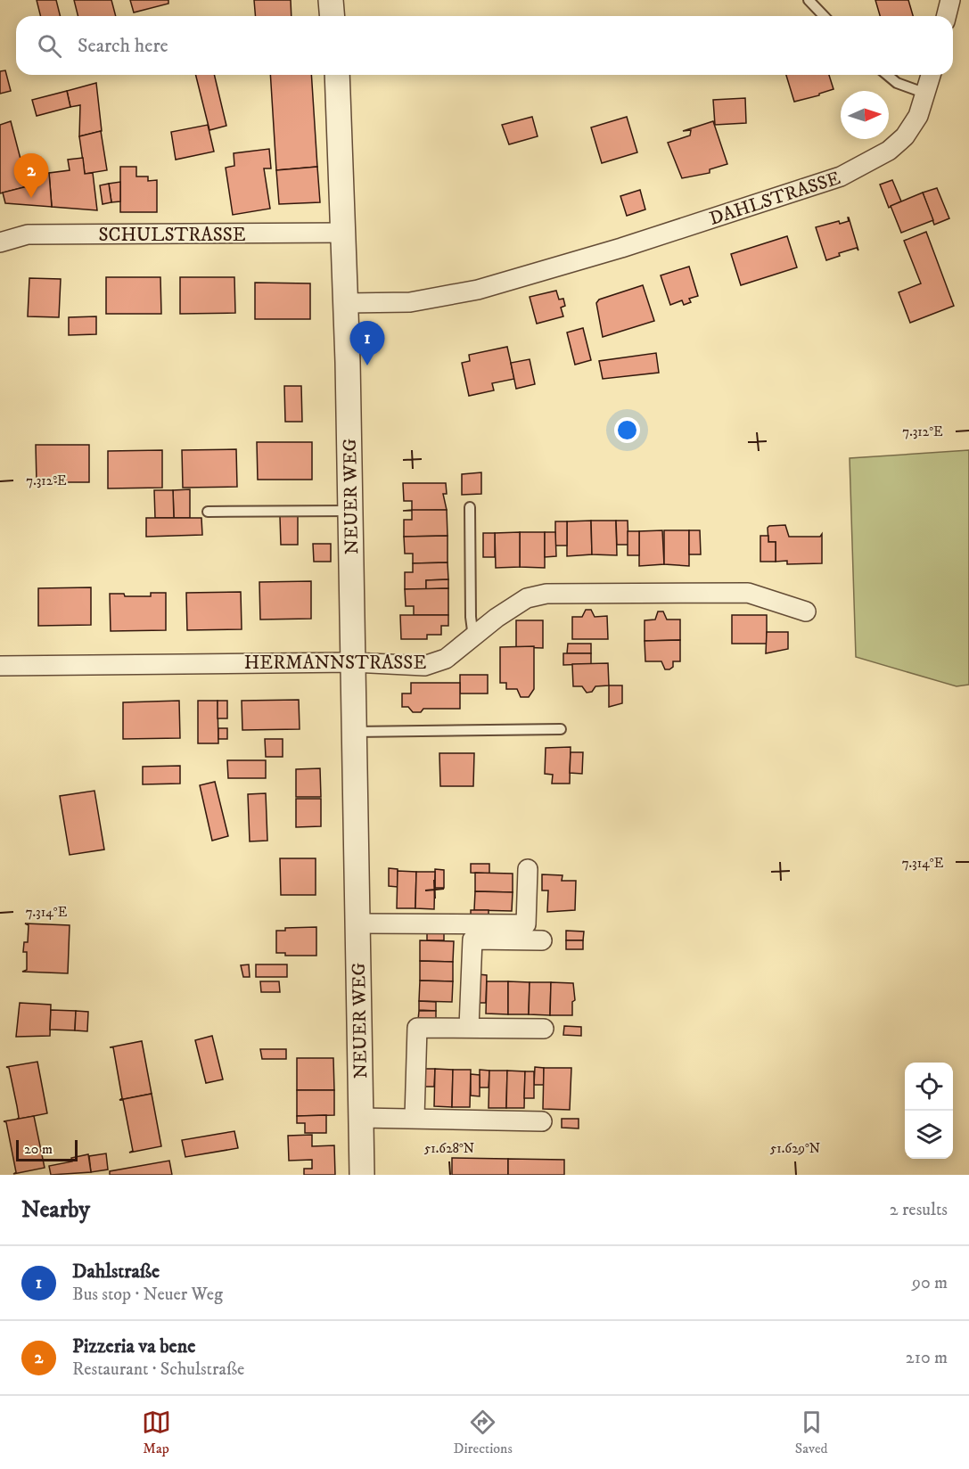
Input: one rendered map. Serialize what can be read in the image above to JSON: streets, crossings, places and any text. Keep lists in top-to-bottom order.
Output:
{
  "streets": {
    "street": [
      "DAHLSTRASSE",
      "SCHULSTRASSE",
      "NEUER WEG",
      "HERMANNSTRASSE"
    ]
  },
  "crossings": [
    ["DAHLSTRASSE", "NEUER WEG"],
    ["SCHULSTRASSE", "NEUER WEG"],
    ["NEUER WEG", "HERMANNSTRASSE"]
  ],
  "scale_bar": "20 m",
  "north": "right",
  "page": {
    "search": "Search here",
    "pins": ["2", "1"],
    "scale": "20 m",
    "heading": ["Nearby", "2 results"],
    "list": [
      {
        "mark": "1",
        "name": "Dahlstraße",
        "note": "Bus stop · Neuer Weg",
        "value": "90 m"
      },
      {
        "mark": "2",
        "name": "Pizzeria va bene",
        "note": "Restaurant · Schulstraße",
        "value": "210 m"
      }
    ],
    "nav": ["Map", "Directions", "Saved"]
  },
  "coordinates": [
    "7.312°E",
    "7.314°E",
    "51.628°N",
    "51.629°N"
  ]
}
